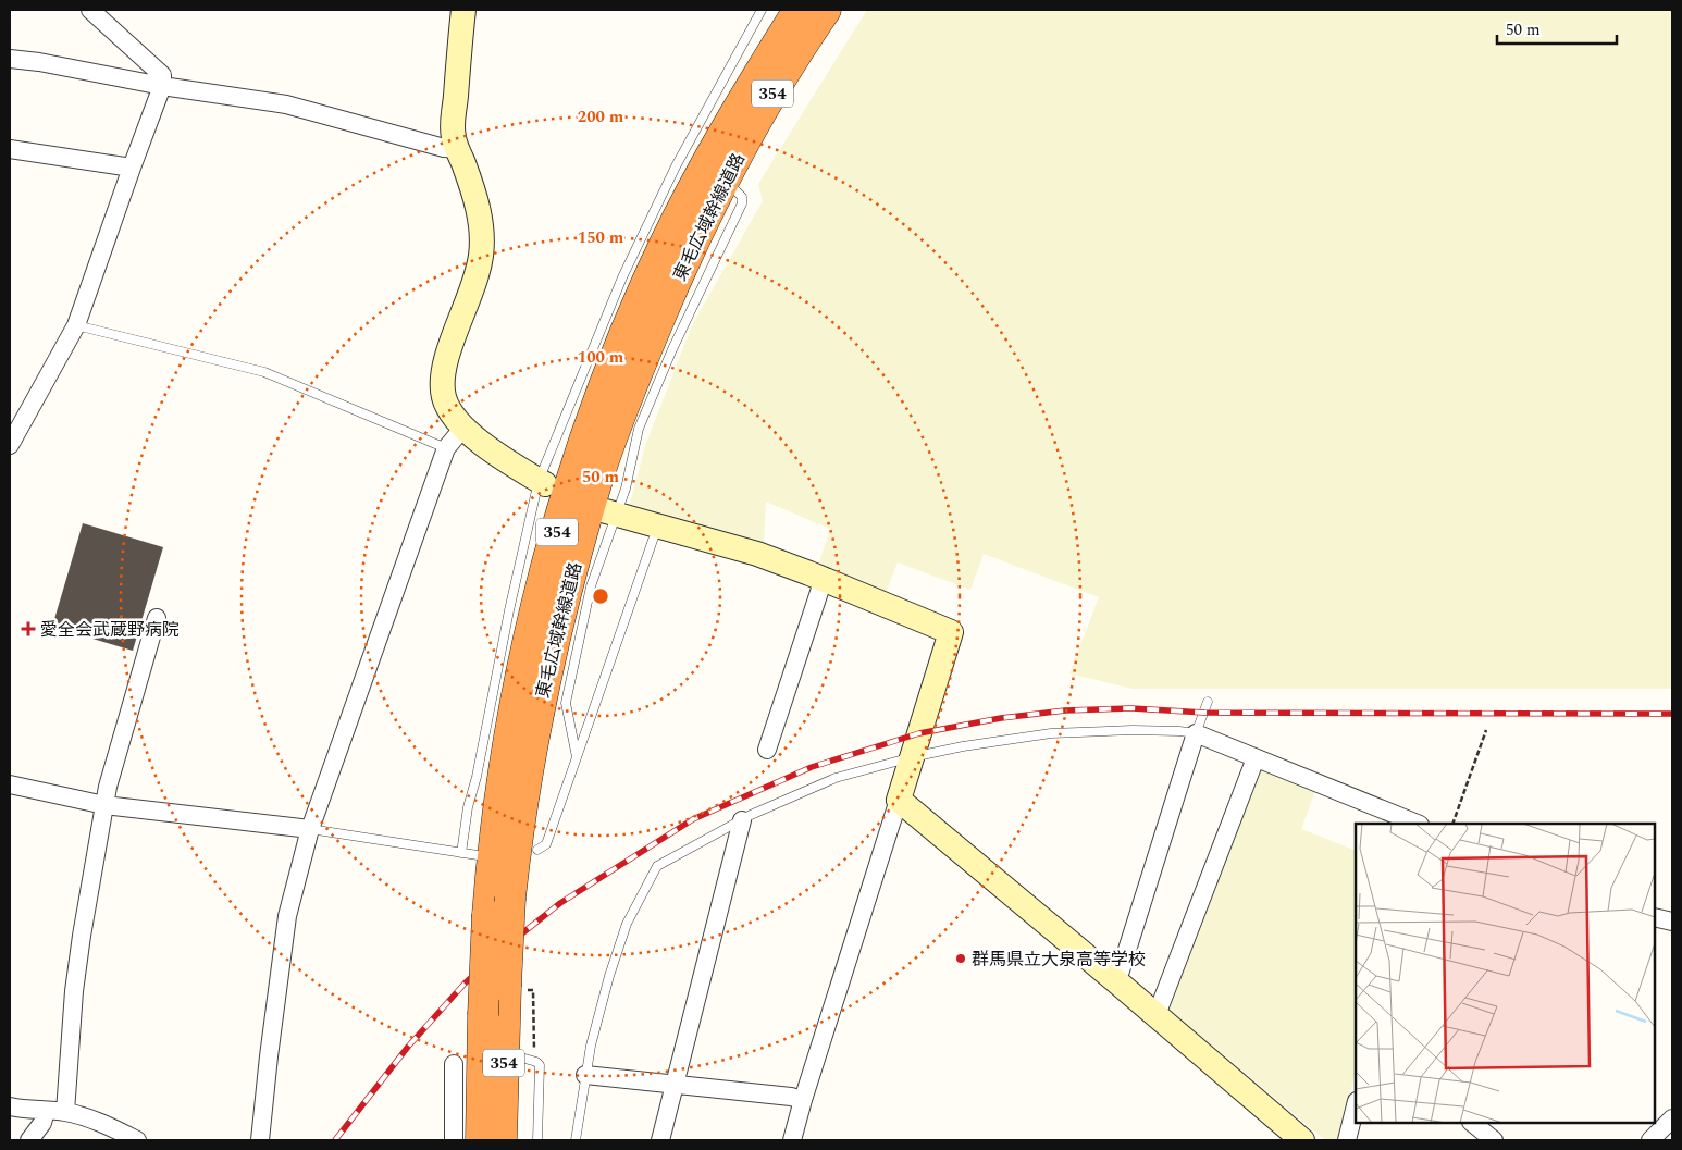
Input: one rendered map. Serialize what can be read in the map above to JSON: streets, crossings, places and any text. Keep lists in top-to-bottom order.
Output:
{
  "streets": {
    "highway": ["354", "東毛広域幹線道路"]
  },
  "places": {
    "health": ["愛全会武蔵野病院"],
    "other": ["群馬県立大泉高等学校"]
  },
  "scale_bar": "50 m",
  "rings": [
    "200 m",
    "150 m",
    "100 m",
    "50 m"
  ]
}
